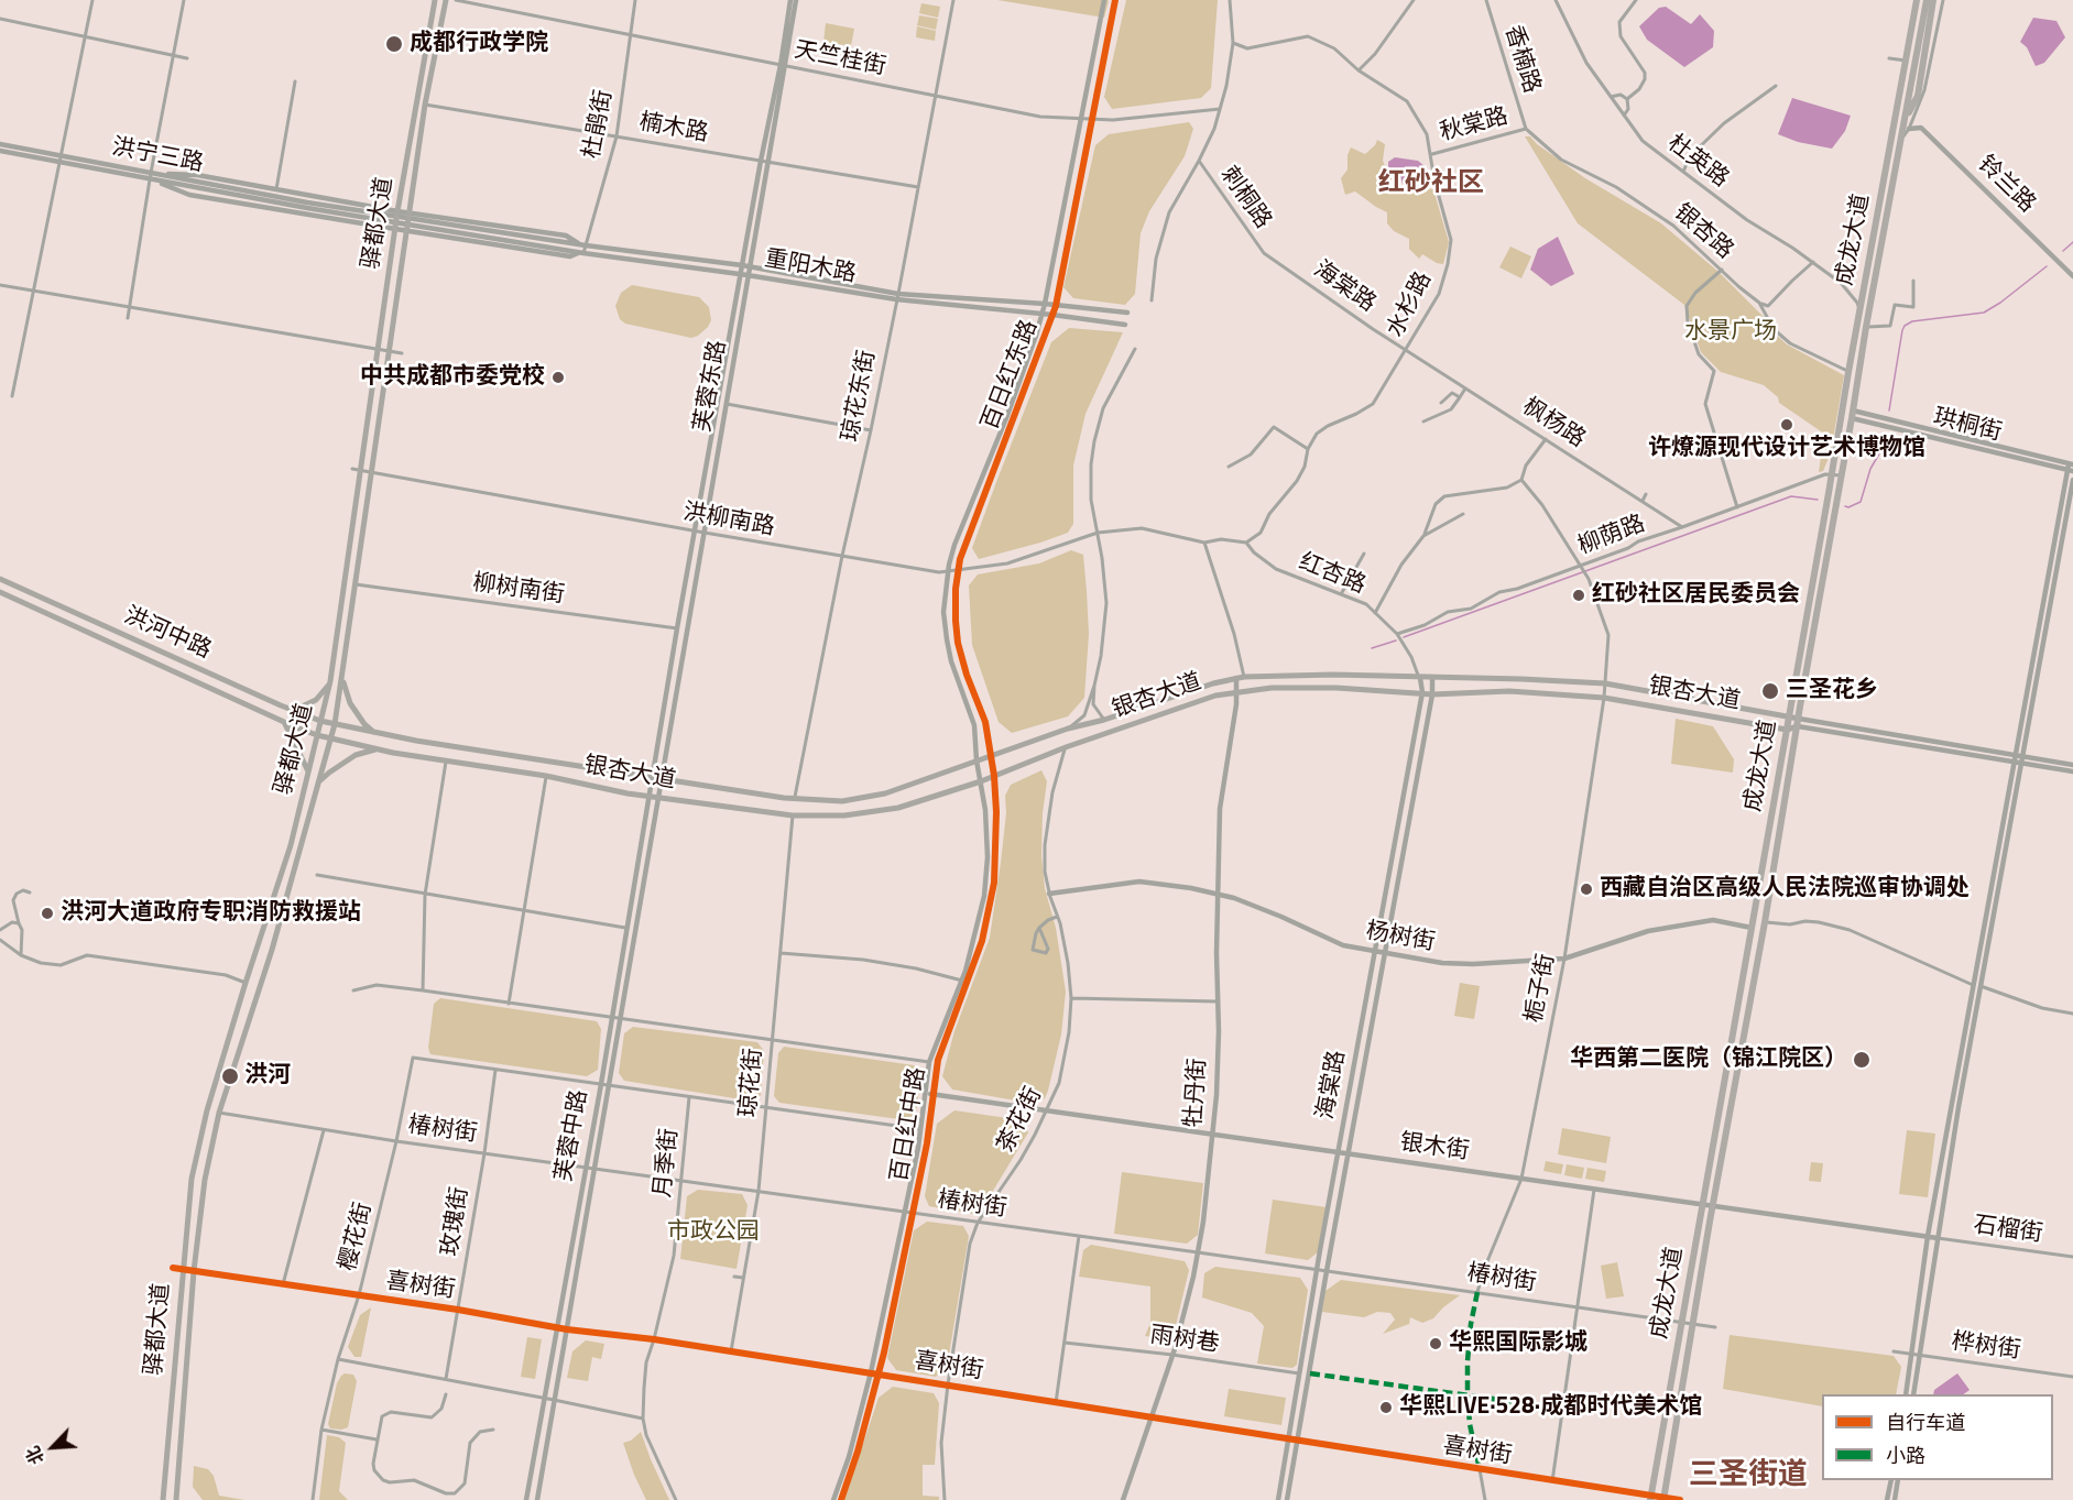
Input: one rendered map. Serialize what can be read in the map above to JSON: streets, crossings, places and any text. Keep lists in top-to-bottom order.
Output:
{
  "streets": {
    "highway": ["成龙大道"],
    "main road": ["驿都大道", "洪河中路", "银杏大道"],
    "street": [
      "天竺桂街",
      "香楠路",
      "杜鹃街",
      "秋棠路",
      "楠木路",
      "洪宁三路",
      "杜英路",
      "铃兰路",
      "刺桐路",
      "银杏路",
      "重阳木路",
      "海棠路",
      "水杉路",
      "百日红东路",
      "芙蓉东路",
      "琼花东街",
      "枫杨路",
      "珙桐街",
      "洪柳南路",
      "柳荫路",
      "红杏路",
      "柳树南街",
      "杨树街",
      "栀子街",
      "琼花街",
      "牡丹街",
      "茶花街",
      "百日红中路",
      "椿树街",
      "芙蓉中路",
      "银木街",
      "月季街",
      "玫瑰街",
      "石榴街",
      "樱花街",
      "喜树街",
      "雨树巷",
      "桦树街"
    ]
  },
  "crossings": [
    ["天竺桂街", "杜鹃街"],
    ["天竺桂街", "百日红东路"],
    ["天竺桂街", "芙蓉东路"],
    ["天竺桂街", "琼花东街"],
    ["香楠路", "秋棠路"],
    ["香楠路", "银杏路"],
    ["杜鹃街", "楠木路"],
    ["杜鹃街", "重阳木路"],
    ["秋棠路", "银杏路"],
    ["秋棠路", "水杉路"],
    ["楠木路", "驿都大道"],
    ["楠木路", "芙蓉东路"],
    ["楠木路", "琼花东街"],
    ["洪宁三路", "重阳木路"],
    ["杜英路", "成龙大道"],
    ["刺桐路", "海棠路"],
    ["驿都大道", "洪柳南路"],
    ["驿都大道", "柳树南街"],
    ["驿都大道", "洪河中路"],
    ["驿都大道", "银杏大道"],
    ["驿都大道", "椿树街"],
    ["驿都大道", "喜树街"],
    ["银杏路", "成龙大道"],
    ["成龙大道", "珙桐街"],
    ["成龙大道", "柳荫路"],
    ["成龙大道", "银杏大道"],
    ["成龙大道", "杨树街"],
    ["成龙大道", "椿树街"],
    ["成龙大道", "银木街"],
    ["成龙大道", "喜树街"],
    ["重阳木路", "百日红东路"],
    ["重阳木路", "芙蓉东路"],
    ["重阳木路", "琼花东街"],
    ["海棠路", "水杉路"],
    ["海棠路", "枫杨路"],
    ["海棠路", "红杏路"],
    ["海棠路", "银杏大道"],
    ["海棠路", "杨树街"],
    ["海棠路", "椿树街"],
    ["海棠路", "银木街"],
    ["海棠路", "喜树街"],
    ["海棠路", "雨树巷"],
    ["水杉路", "枫杨路"],
    ["水杉路", "洪柳南路"],
    ["水杉路", "红杏路"],
    ["百日红东路", "洪柳南路"],
    ["百日红东路", "银杏大道"],
    ["百日红东路", "百日红中路"],
    ["芙蓉东路", "洪柳南路"],
    ["芙蓉东路", "柳树南街"],
    ["芙蓉东路", "银杏大道"],
    ["芙蓉东路", "芙蓉中路"],
    ["琼花东街", "洪柳南路"],
    ["琼花东街", "银杏大道"],
    ["枫杨路", "柳荫路"],
    ["洪柳南路", "红杏路"],
    ["柳荫路", "红杏路"],
    ["柳荫路", "栀子街"],
    ["红杏路", "银杏大道"],
    ["洪河中路", "银杏大道"],
    ["银杏大道", "栀子街"],
    ["银杏大道", "琼花街"],
    ["银杏大道", "牡丹街"],
    ["银杏大道", "茶花街"],
    ["银杏大道", "百日红中路"],
    ["银杏大道", "芙蓉中路"],
    ["杨树街", "栀子街"],
    ["杨树街", "牡丹街"],
    ["杨树街", "茶花街"],
    ["栀子街", "椿树街"],
    ["栀子街", "银木街"],
    ["琼花街", "椿树街"],
    ["琼花街", "喜树街"],
    ["牡丹街", "椿树街"],
    ["牡丹街", "银木街"],
    ["牡丹街", "喜树街"],
    ["牡丹街", "雨树巷"],
    ["茶花街", "椿树街"],
    ["茶花街", "银木街"],
    ["茶花街", "喜树街"],
    ["百日红中路", "椿树街"],
    ["百日红中路", "银木街"],
    ["百日红中路", "喜树街"],
    ["椿树街", "芙蓉中路"],
    ["椿树街", "月季街"],
    ["椿树街", "玫瑰街"],
    ["椿树街", "樱花街"],
    ["芙蓉中路", "喜树街"],
    ["银木街", "石榴街"],
    ["月季街", "喜树街"],
    ["玫瑰街", "樱花街"],
    ["玫瑰街", "喜树街"],
    ["樱花街", "喜树街"]
  ],
  "districts": ["红砂社区", "三圣街道"],
  "parks": ["水景广场", "市政公园"],
  "places": [
    "成都行政学院",
    "中共成都市委党校",
    "许燎源现代设计艺术博物馆",
    "红砂社区居民委员会",
    "三圣花乡",
    "西藏自治区高级人民法院巡审协调处",
    "洪河大道政府专职消防救援站",
    "华西第二医院（锦江院区）",
    "洪河",
    "华熙国际影城",
    "华熙LIVE·528·成都时代美术馆"
  ],
  "legend": ["自行车道", "小路"],
  "north": "bottom left"
}
